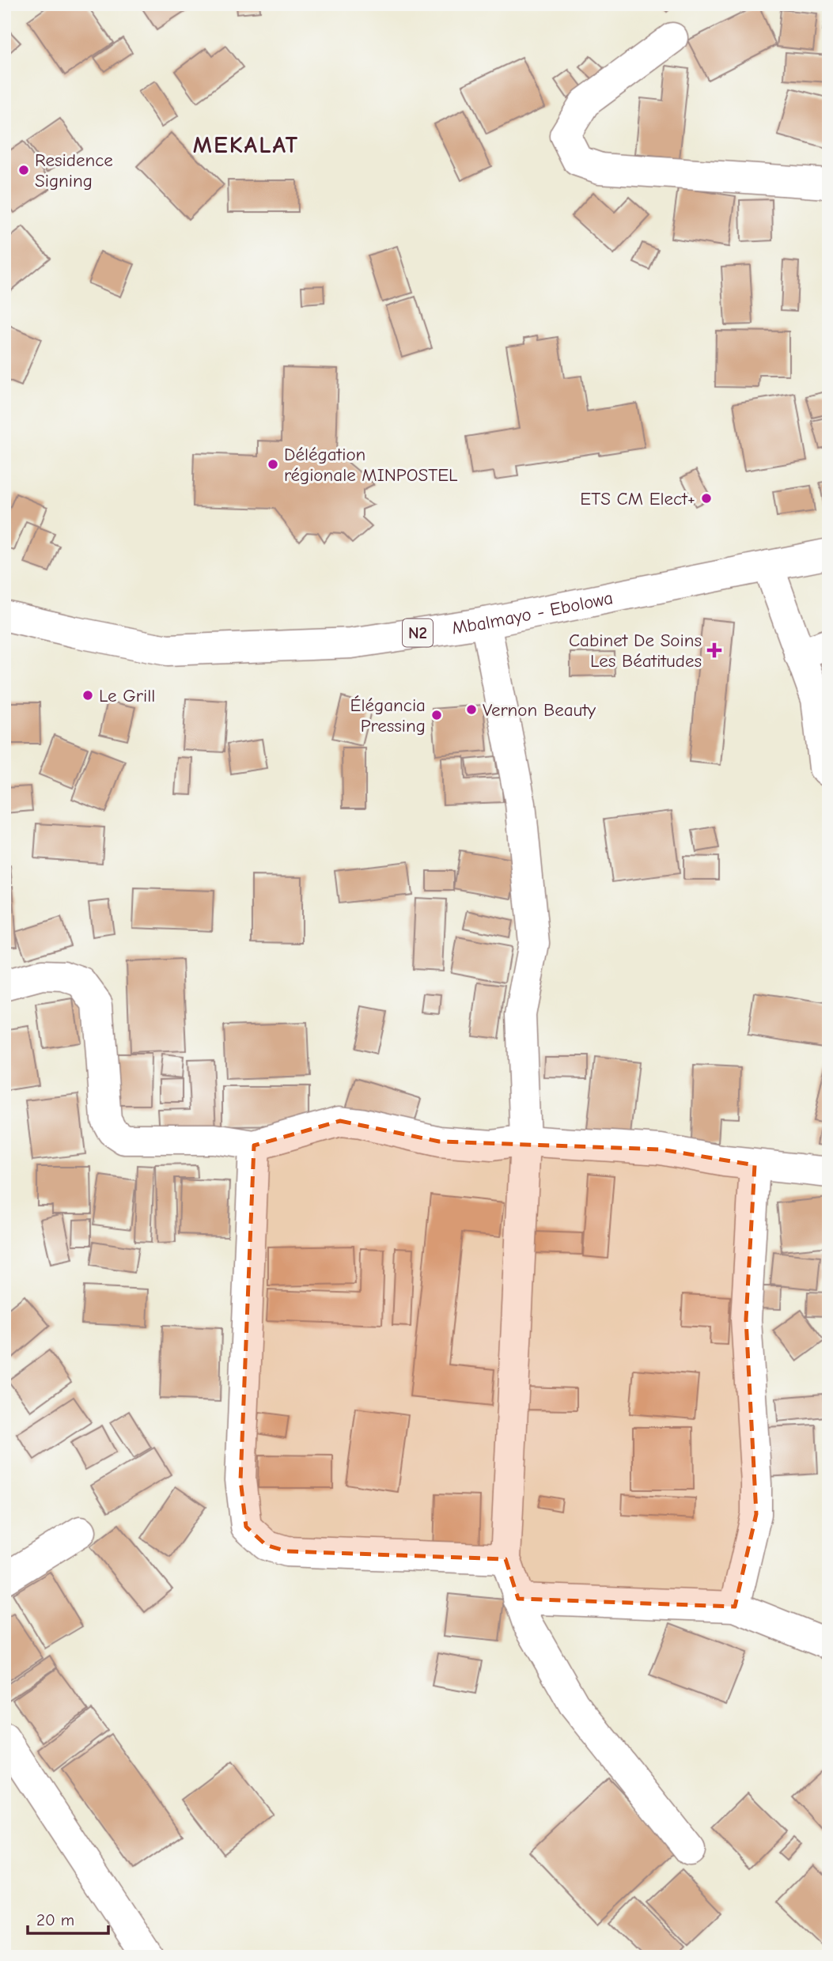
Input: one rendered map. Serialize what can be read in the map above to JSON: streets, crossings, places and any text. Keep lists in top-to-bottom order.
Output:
{
  "streets": {
    "main road": ["Mbalmayo - Ebolowa", "N2"]
  },
  "districts": ["MEKALAT"],
  "places": {
    "other": [
      "Residence Signing",
      "Délégation régionale MINPOSTEL",
      "ETS CM Elect+",
      "Le Grill",
      "Vernon Beauty",
      "Élégancia Pressing"
    ],
    "health": ["Cabinet De Soins Les Béatitudes"]
  },
  "scale_bar": "20 m"
}
